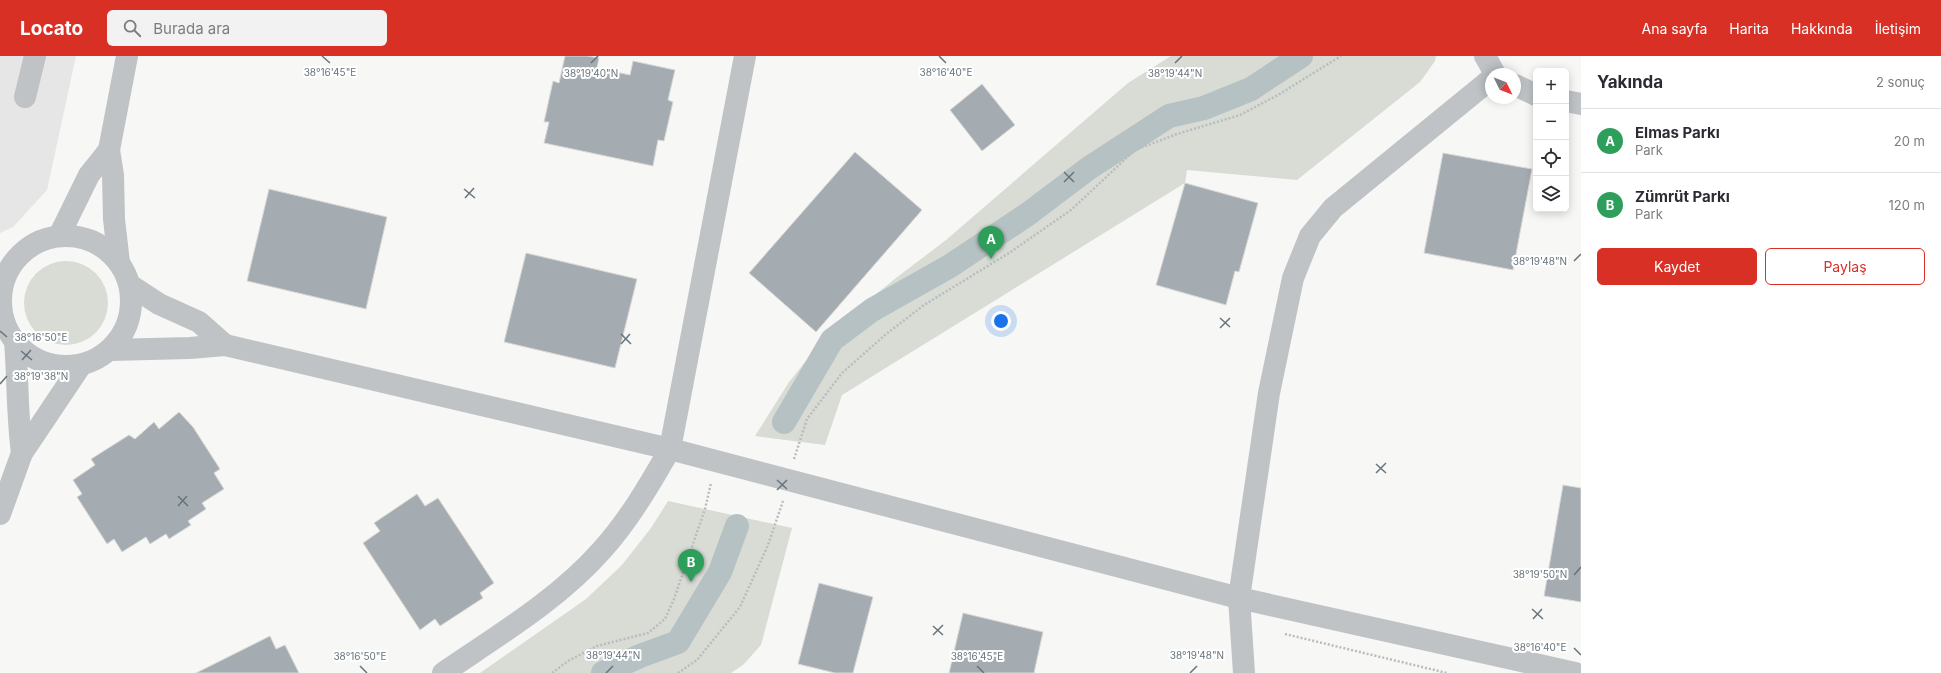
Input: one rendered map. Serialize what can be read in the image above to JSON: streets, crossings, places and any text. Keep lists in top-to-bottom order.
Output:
{
  "north": "bottom right",
  "page": {
    "header": "Locato",
    "search": "Burada ara",
    "nav": [
      "Ana sayfa",
      "Harita",
      "Hakkında",
      "İletişim"
    ],
    "heading": ["Yakında", "2 sonuç"],
    "map_buttons": ["+", "−"],
    "list": [
      {
        "mark": "A",
        "name": "Elmas Parkı",
        "note": "Park",
        "value": "20 m"
      },
      {
        "mark": "B",
        "name": "Zümrüt Parkı",
        "note": "Park",
        "value": "120 m"
      }
    ],
    "pins": ["A", "B"],
    "buttons": ["Kaydet", "Paylaş"]
  },
  "coordinates": [
    "38°16'40\"E",
    "38°16'45\"E",
    "38°19'40\"N",
    "38°19'44\"N",
    "38°19'48\"N",
    "38°16'50\"E",
    "38°19'38\"N",
    "38°19'50\"N"
  ]
}
